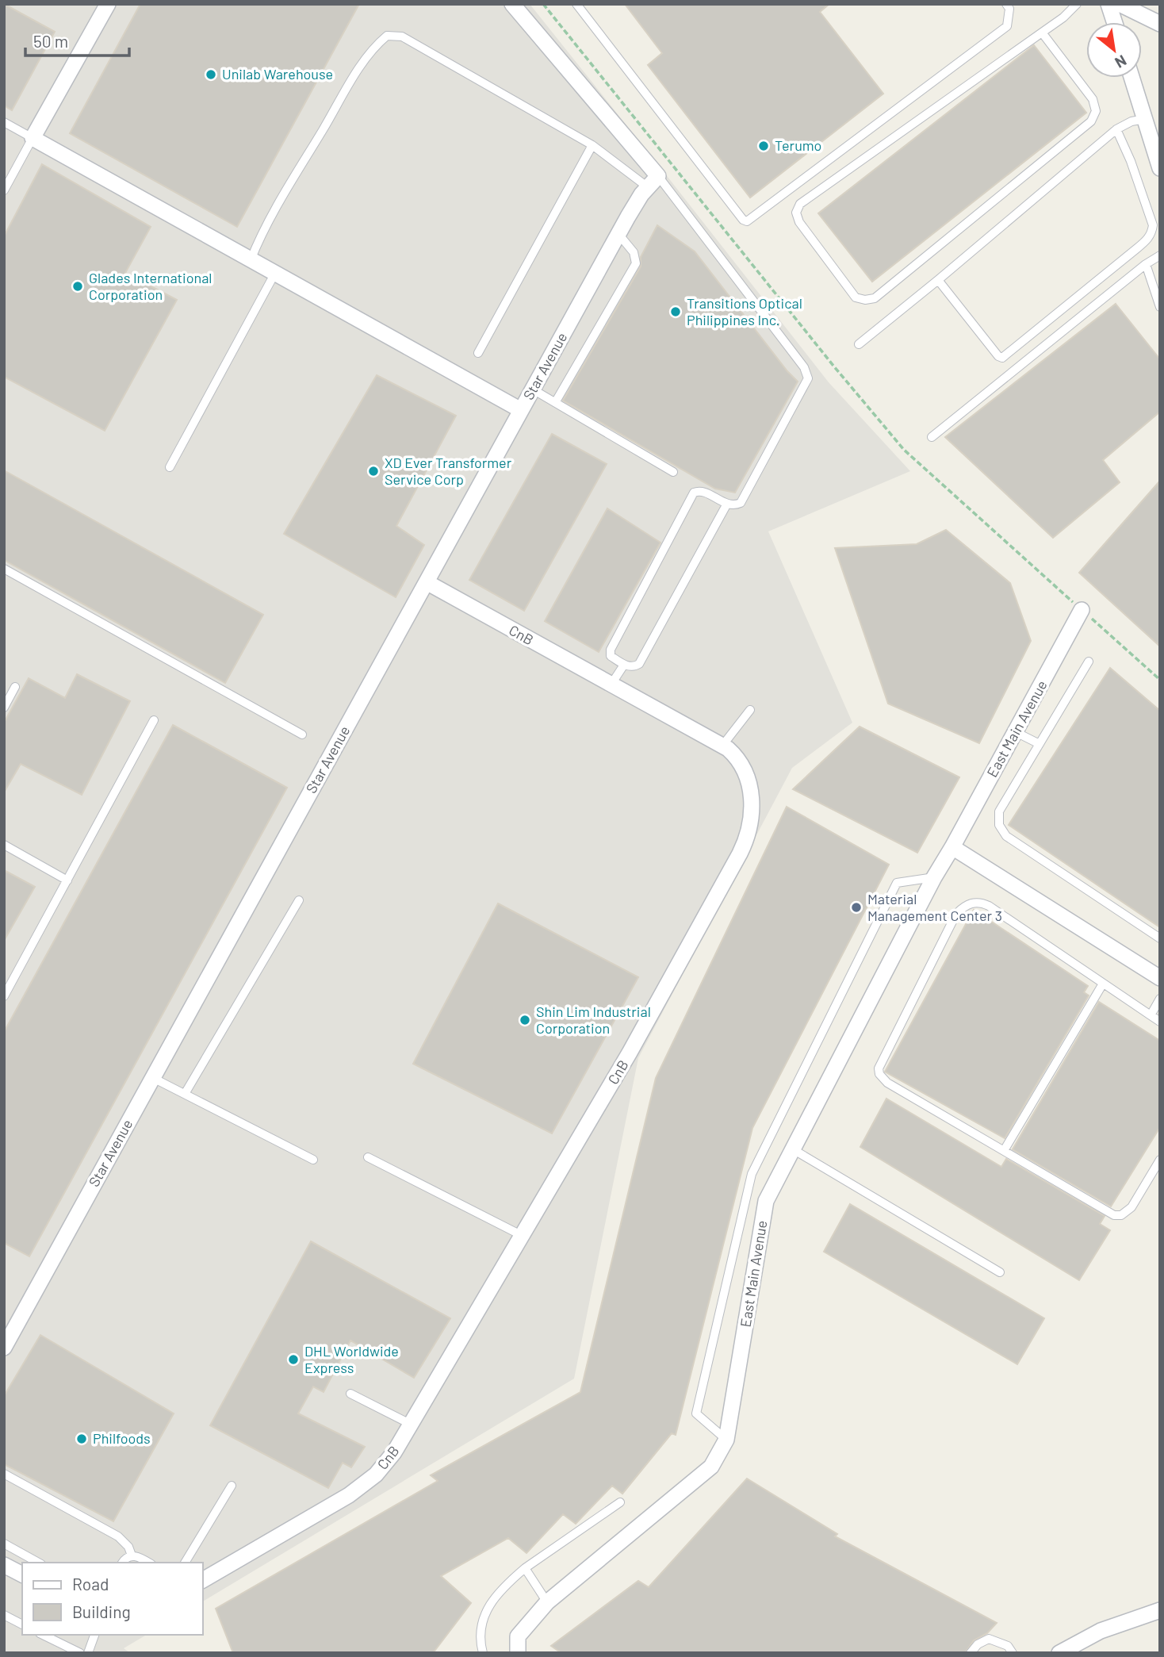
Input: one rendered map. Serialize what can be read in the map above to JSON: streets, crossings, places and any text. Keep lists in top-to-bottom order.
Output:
{
  "streets": {
    "street": ["Star Avenue", "CnB", "East Main Avenue"]
  },
  "crossings": [
    ["Star Avenue", "CnB"]
  ],
  "places": [
    "Unilab Warehouse",
    "Terumo",
    "Glades International Corporation",
    "Transitions Optical Philippines Inc.",
    "XD Ever Transformer Service Corp",
    "Material Management Center 3",
    "Shin Lim Industrial Corporation",
    "DHL Worldwide Express",
    "Philfoods"
  ],
  "legend": ["Road", "Building"],
  "scale_bar": "50 m",
  "north": "bottom right"
}
